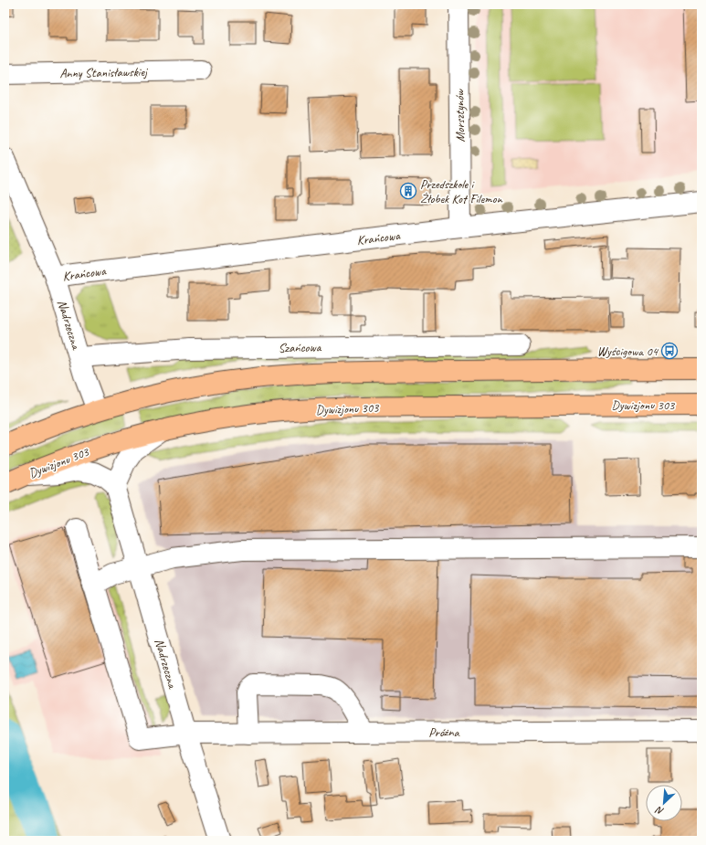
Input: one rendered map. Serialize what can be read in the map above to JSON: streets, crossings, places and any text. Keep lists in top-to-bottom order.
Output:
{
  "streets": {
    "main road": ["Dywizjonu 303"],
    "street": [
      "Anny Stanisławskiej",
      "Morsztynów",
      "Krańcowa",
      "Nadrzeczna",
      "Szańcowa",
      "Próżna"
    ]
  },
  "crossings": [
    ["Morsztynów", "Krańcowa"],
    ["Krańcowa", "Nadrzeczna"],
    ["Nadrzeczna", "Szańcowa"],
    ["Nadrzeczna", "Próżna"]
  ],
  "places": {
    "building": ["Przedszkole i Żłobek Kot Filemon"],
    "bus stop": ["Wyścigowa 04"]
  },
  "north": "bottom left"
}
